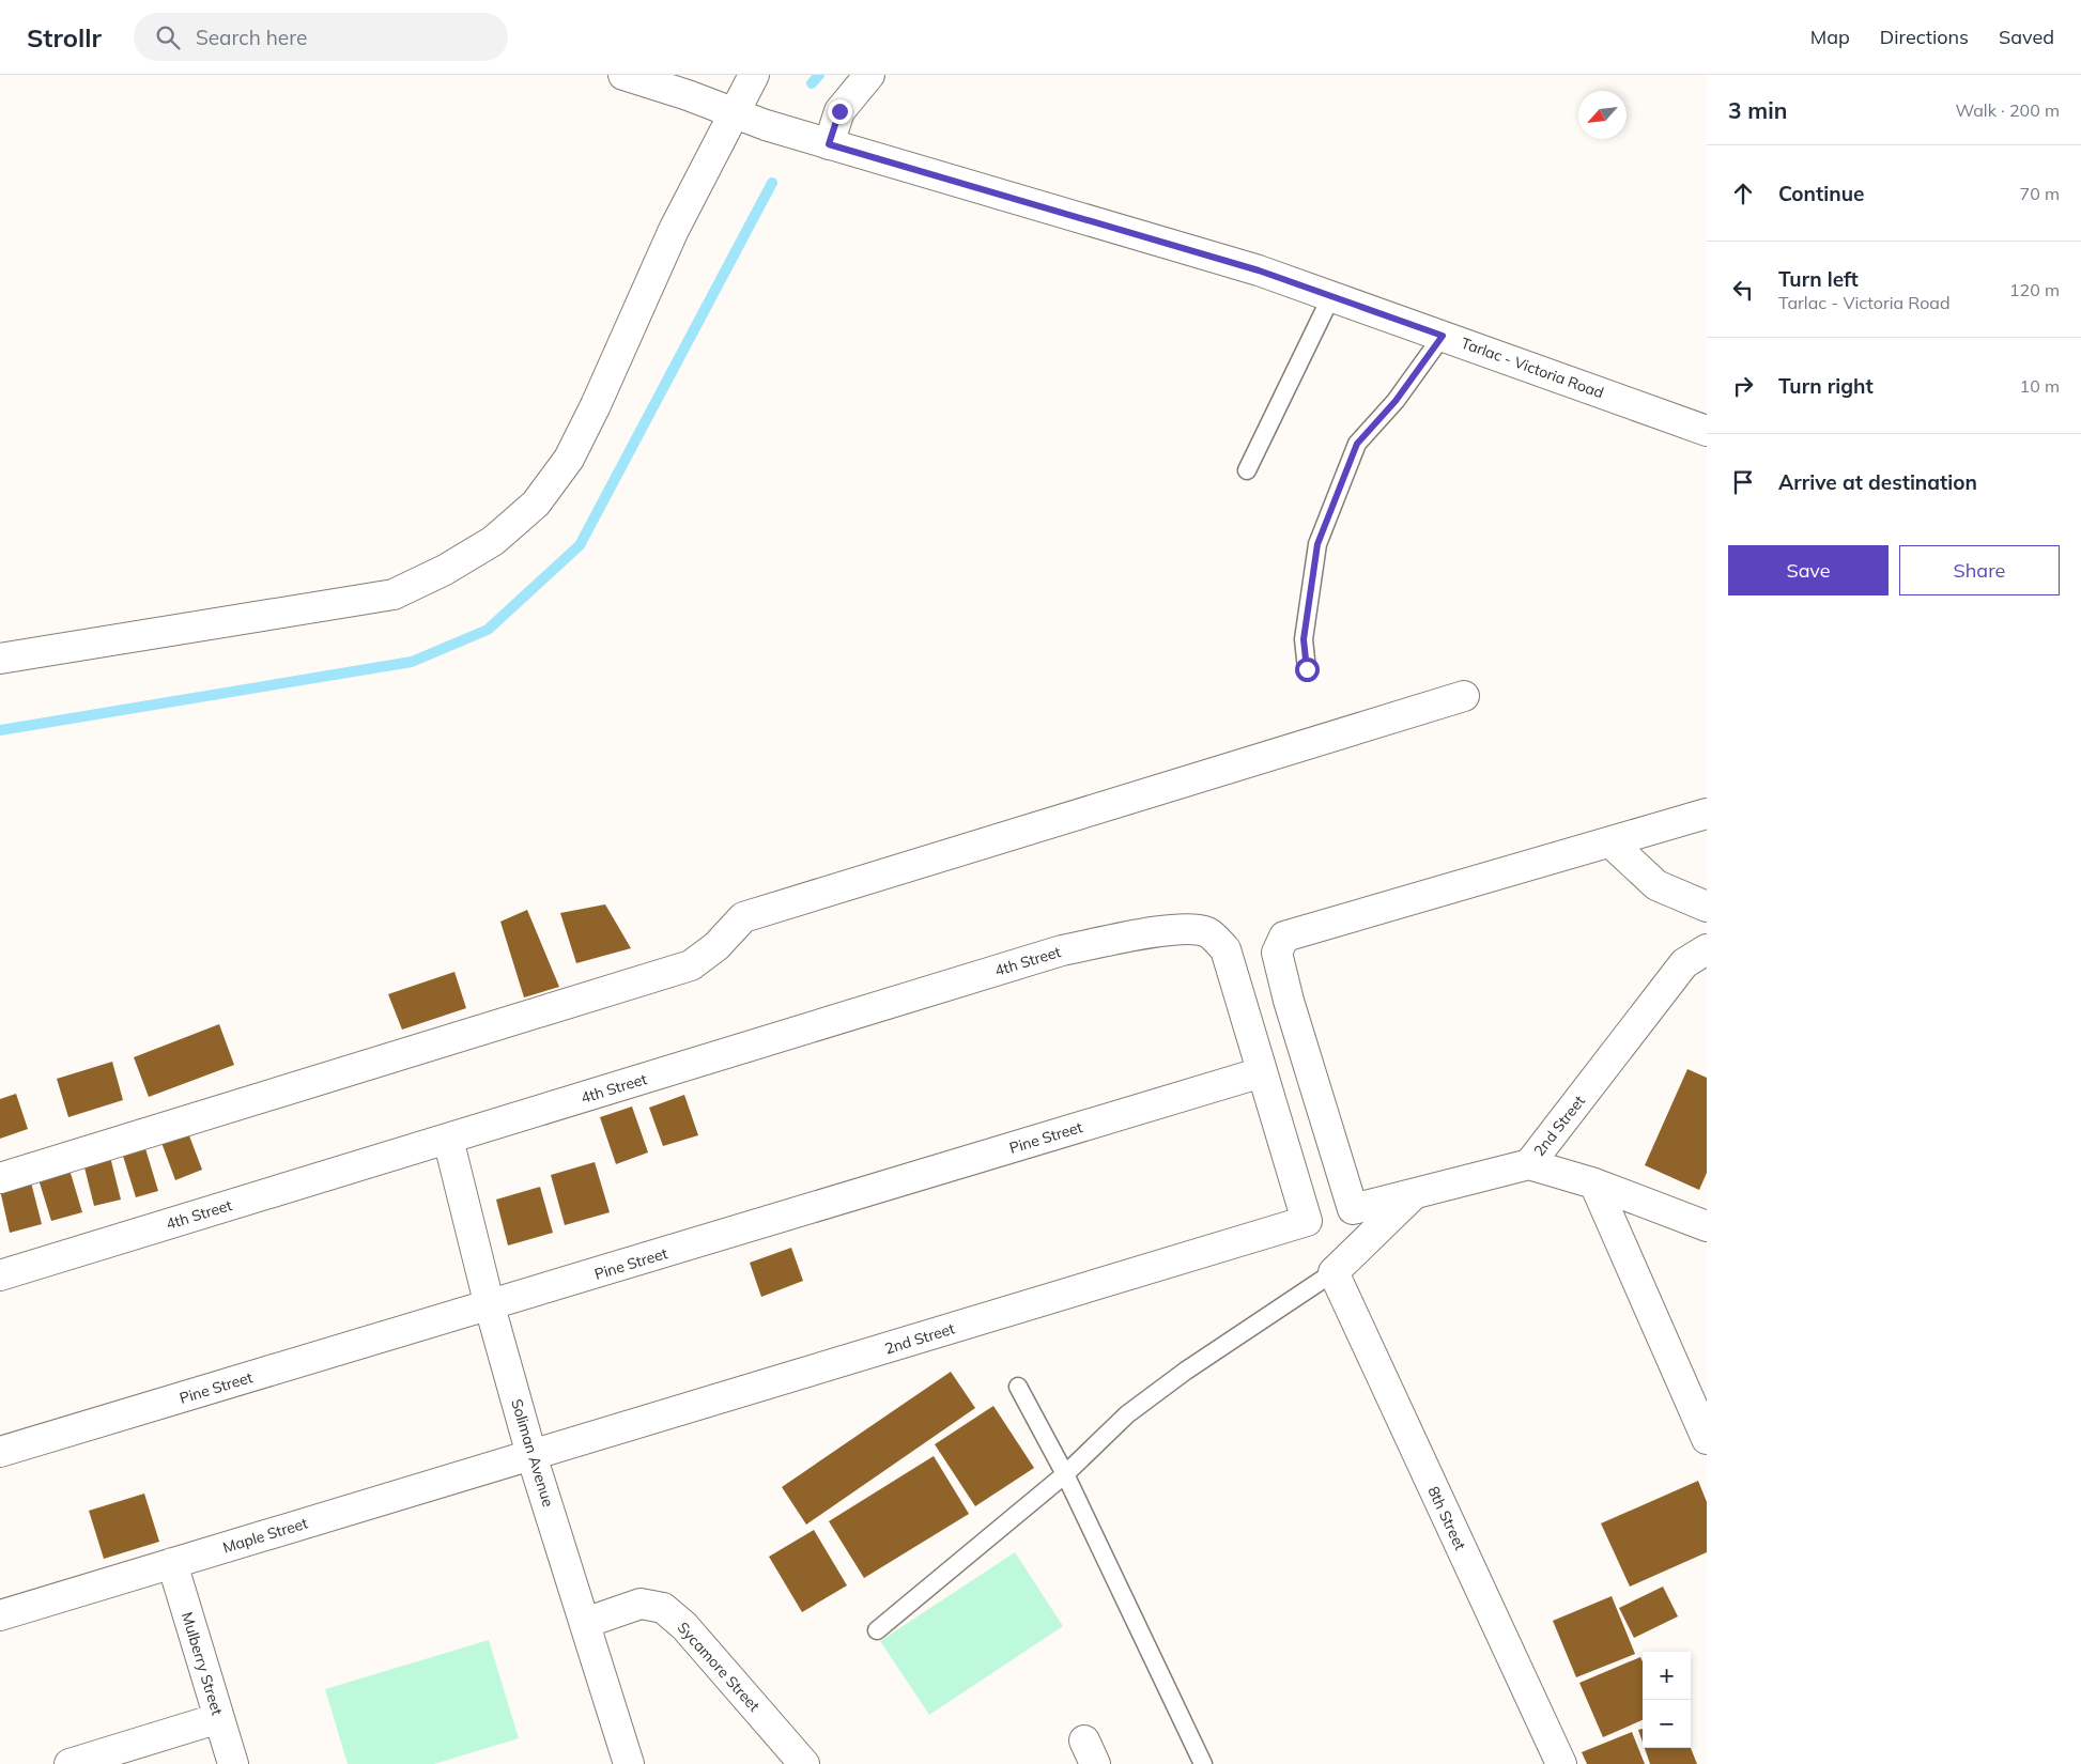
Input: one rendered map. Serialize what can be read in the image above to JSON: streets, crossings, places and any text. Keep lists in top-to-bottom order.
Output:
{
  "streets": {
    "street": [
      "Tarlac - Victoria Road",
      "4th Street",
      "2nd Street",
      "Pine Street",
      "Soliman Avenue",
      "8th Street",
      "Maple Street",
      "Mulberry Street",
      "Sycamore Street"
    ]
  },
  "crossings": [
    ["4th Street", "2nd Street"],
    ["4th Street", "Pine Street"],
    ["4th Street", "Soliman Avenue"],
    ["2nd Street", "Pine Street"],
    ["2nd Street", "Soliman Avenue"],
    ["2nd Street", "Maple Street"],
    ["Pine Street", "Soliman Avenue"],
    ["Soliman Avenue", "Maple Street"],
    ["Soliman Avenue", "Sycamore Street"],
    ["Maple Street", "Mulberry Street"]
  ],
  "north": "bottom left",
  "page": {
    "header": "Strollr",
    "search": "Search here",
    "nav": ["Map", "Directions", "Saved"],
    "heading": ["3 min", "Walk · 200 m"],
    "list": [
      ["Continue", "70 m"],
      ["Turn left", "Tarlac - Victoria Road", "120 m"],
      ["Turn right", "10 m"],
      "Arrive at destination"
    ],
    "buttons": ["Save", "Share"],
    "map_buttons": ["+", "−"]
  }
}
